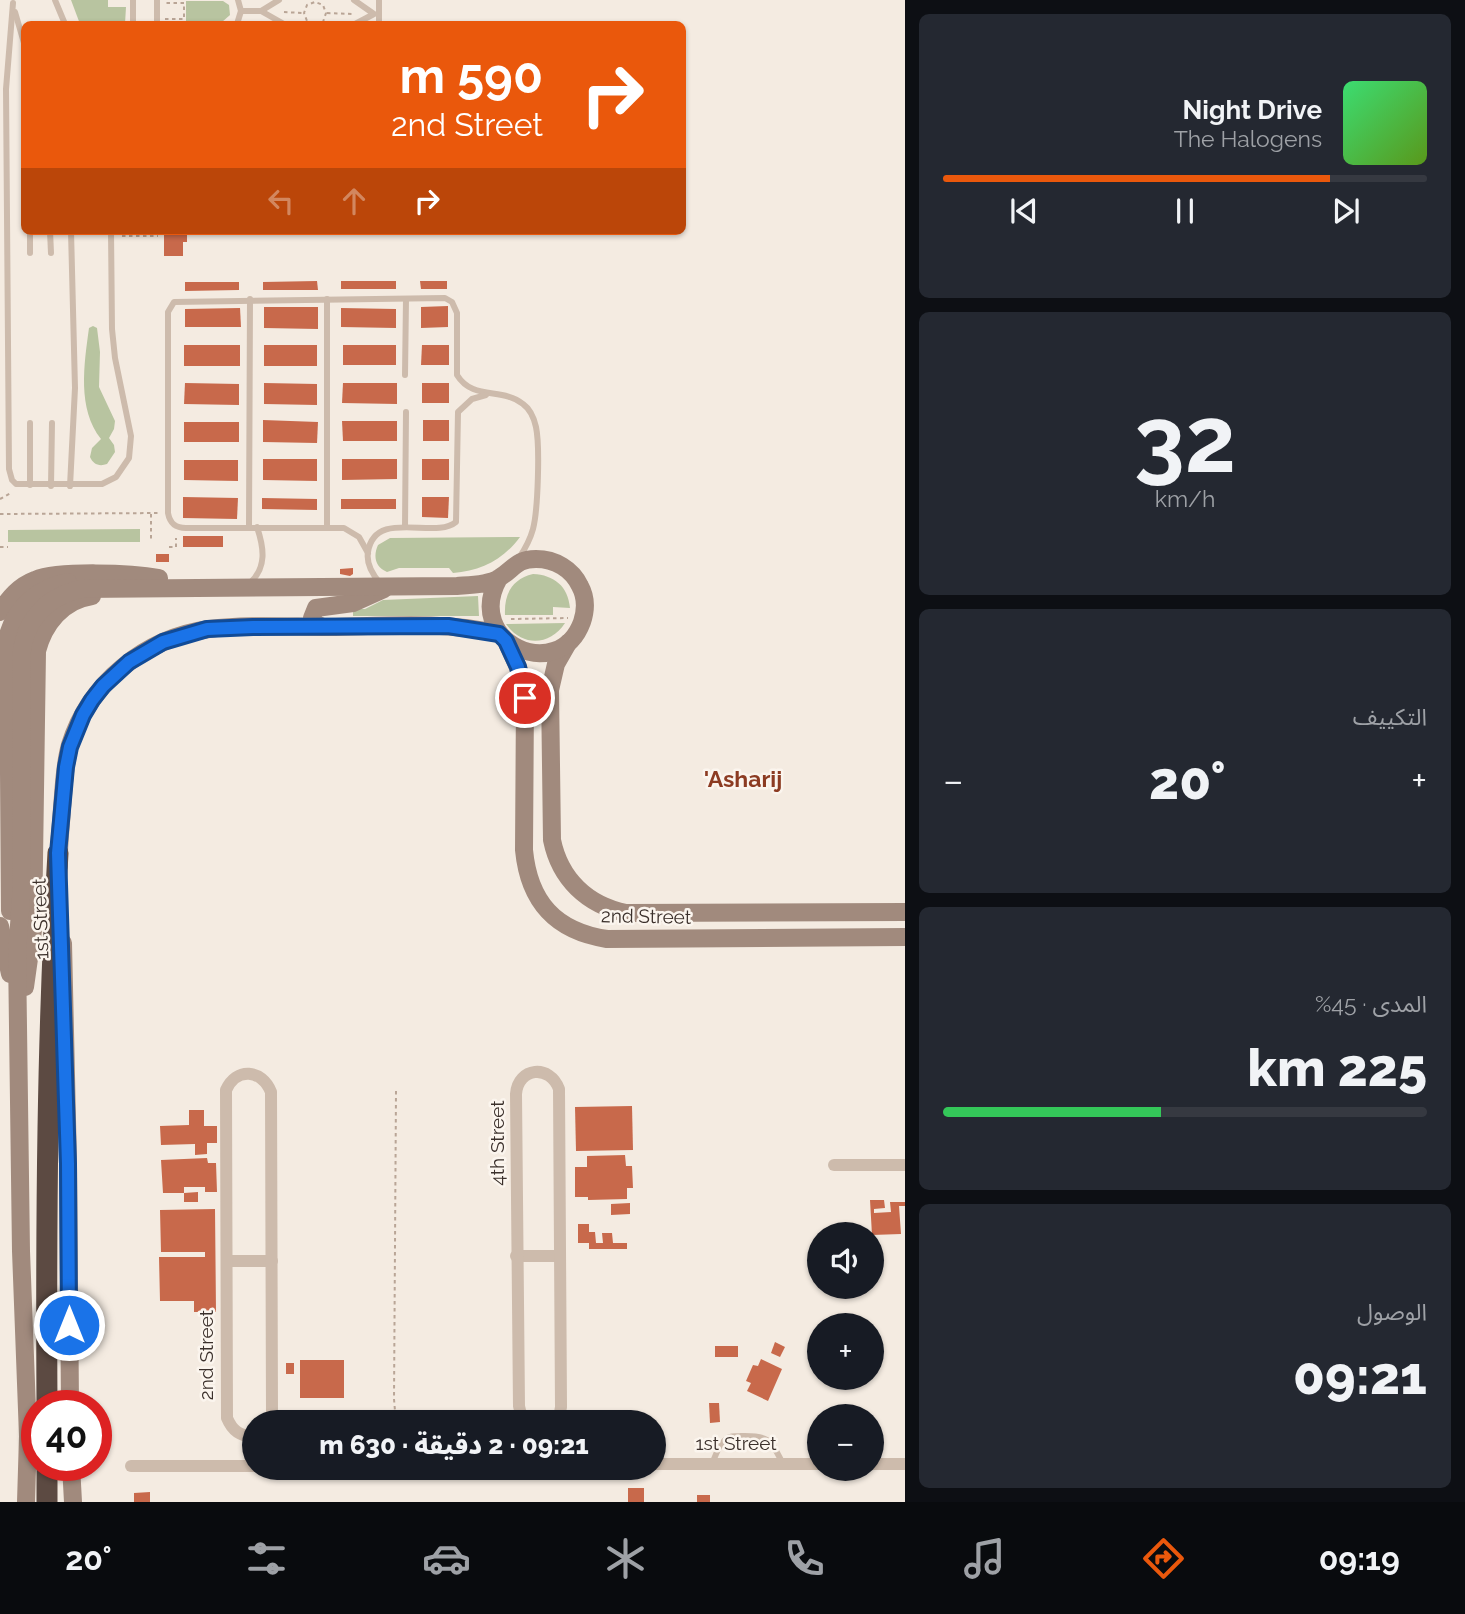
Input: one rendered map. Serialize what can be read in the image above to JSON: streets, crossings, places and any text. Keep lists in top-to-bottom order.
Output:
{
  "streets": {
    "street": ["2nd Street", "1st Street", "4th Street"]
  },
  "crossings": [
    ["2nd Street", "1st Street"]
  ],
  "districts": ["'Asharij"],
  "page": {
    "turn": ["590 m", "2nd Street"],
    "song": ["Night Drive", "The Halogens"],
    "tile": [
      ["32", "km/h"],
      "التكييف",
      ["المدى · 45%", "225 km"],
      ["الوصول", "09:21"]
    ],
    "heat": ["−", "20°", "+"],
    "map_buttons": ["+", "−"],
    "limit": "40",
    "trip": "09:21 · 2 دقيقة · 630 m",
    "tabs": ["09:19", "20°"]
  }
}
